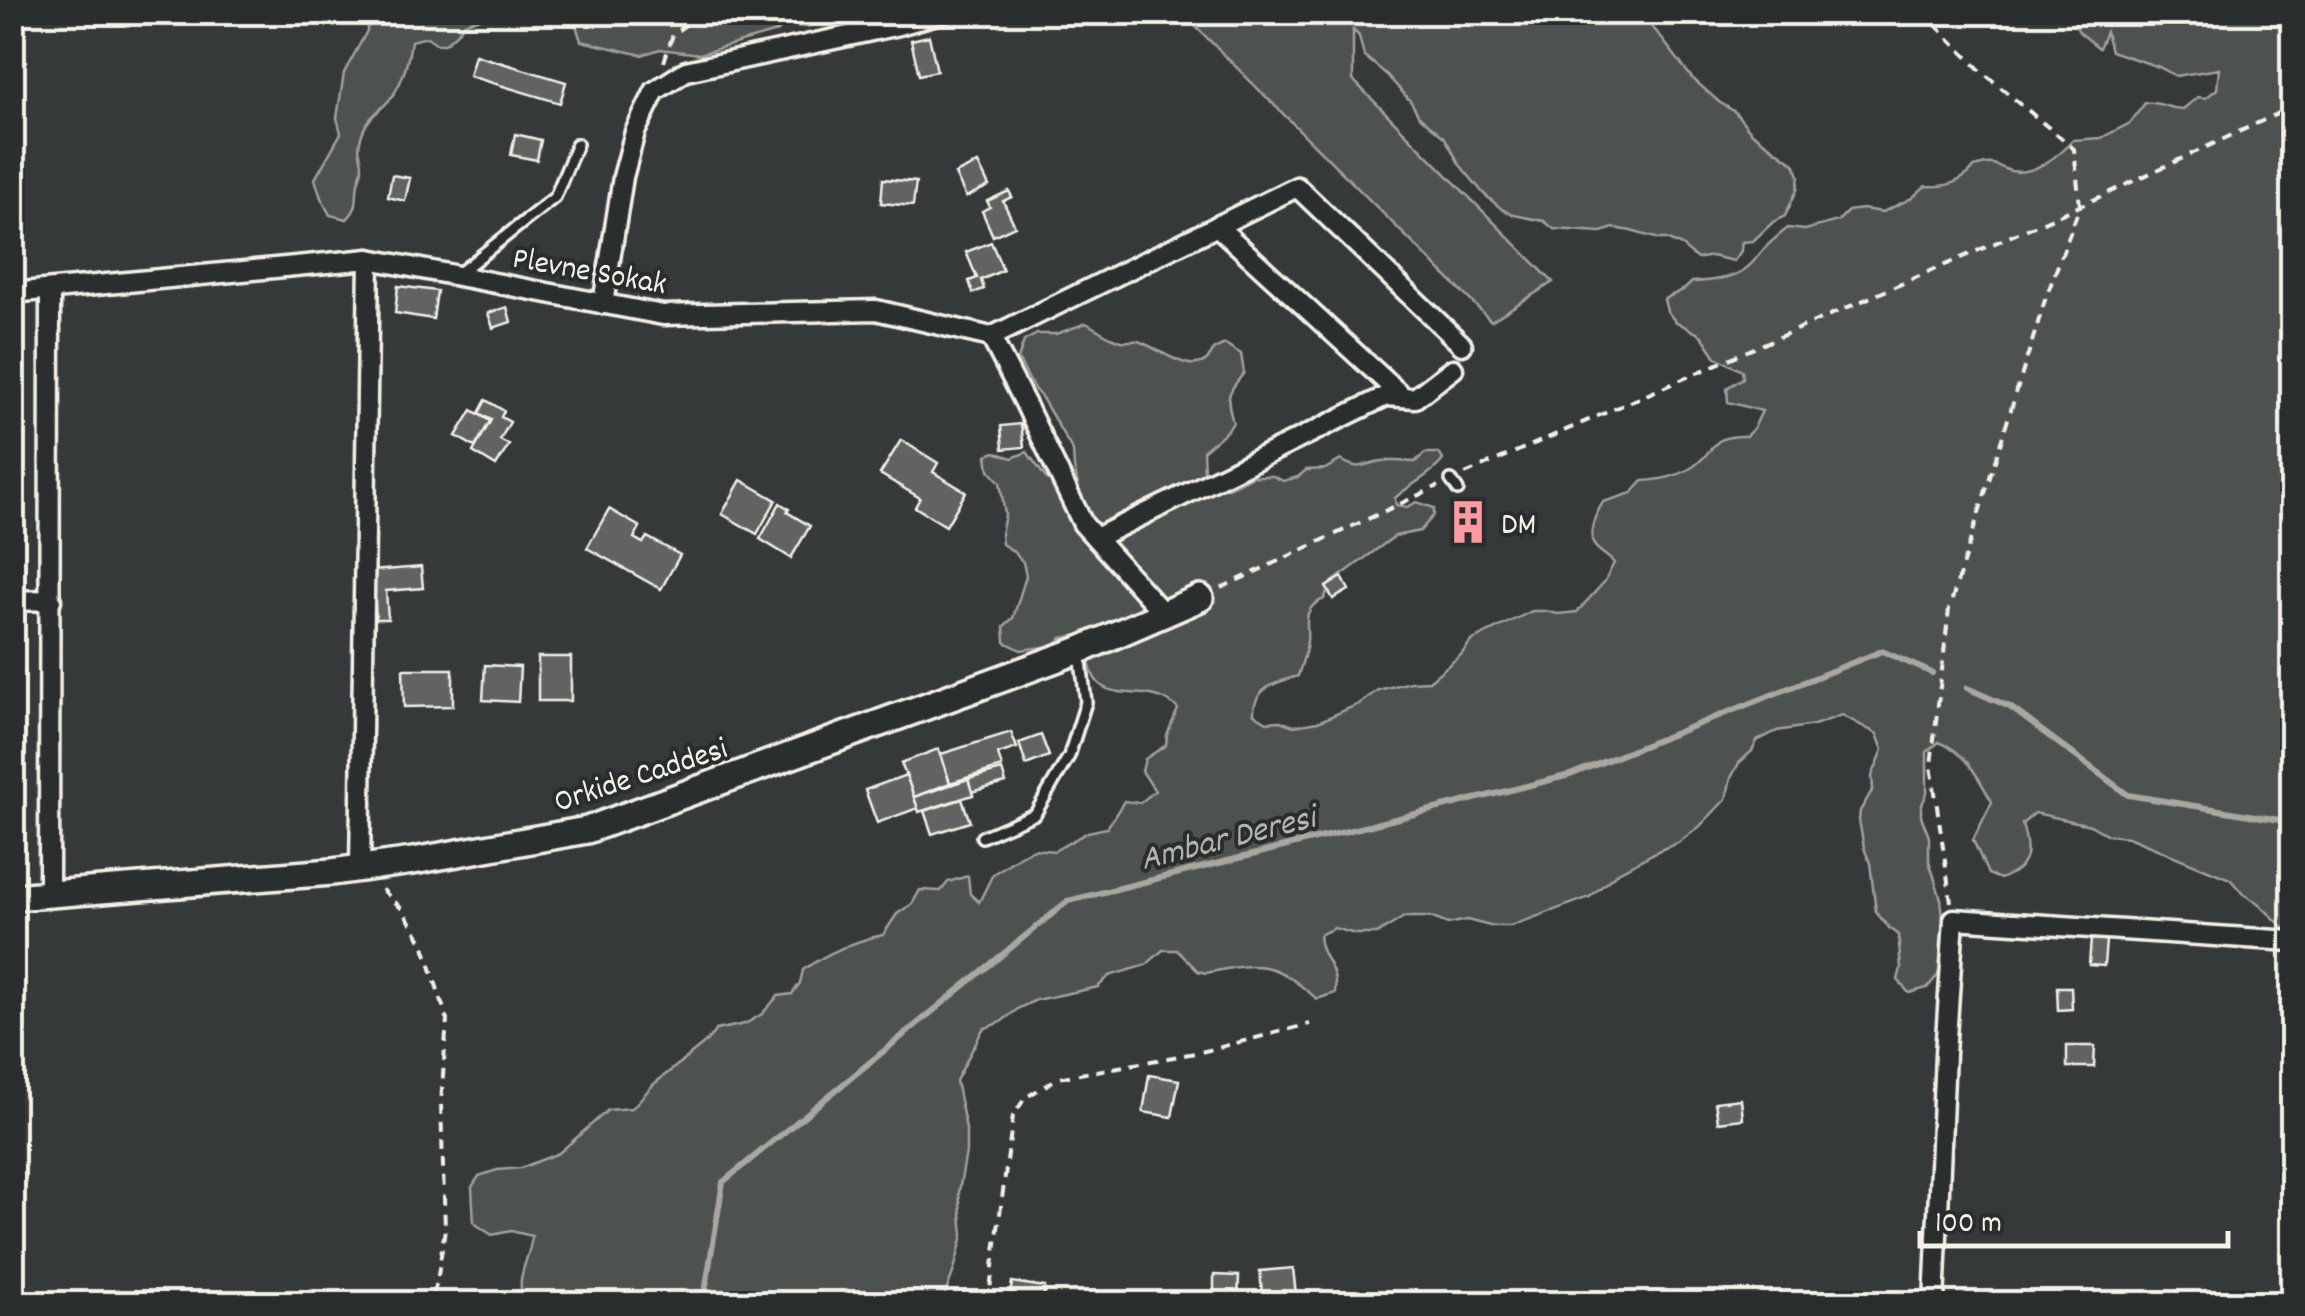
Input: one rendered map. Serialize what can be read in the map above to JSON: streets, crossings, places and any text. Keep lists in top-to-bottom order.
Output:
{
  "streets": {
    "street": ["Plevne Sokak", "Orkide Caddesi"]
  },
  "water": ["Ambar Deresi"],
  "places": {
    "building": ["DM"]
  },
  "scale_bar": "100 m"
}
